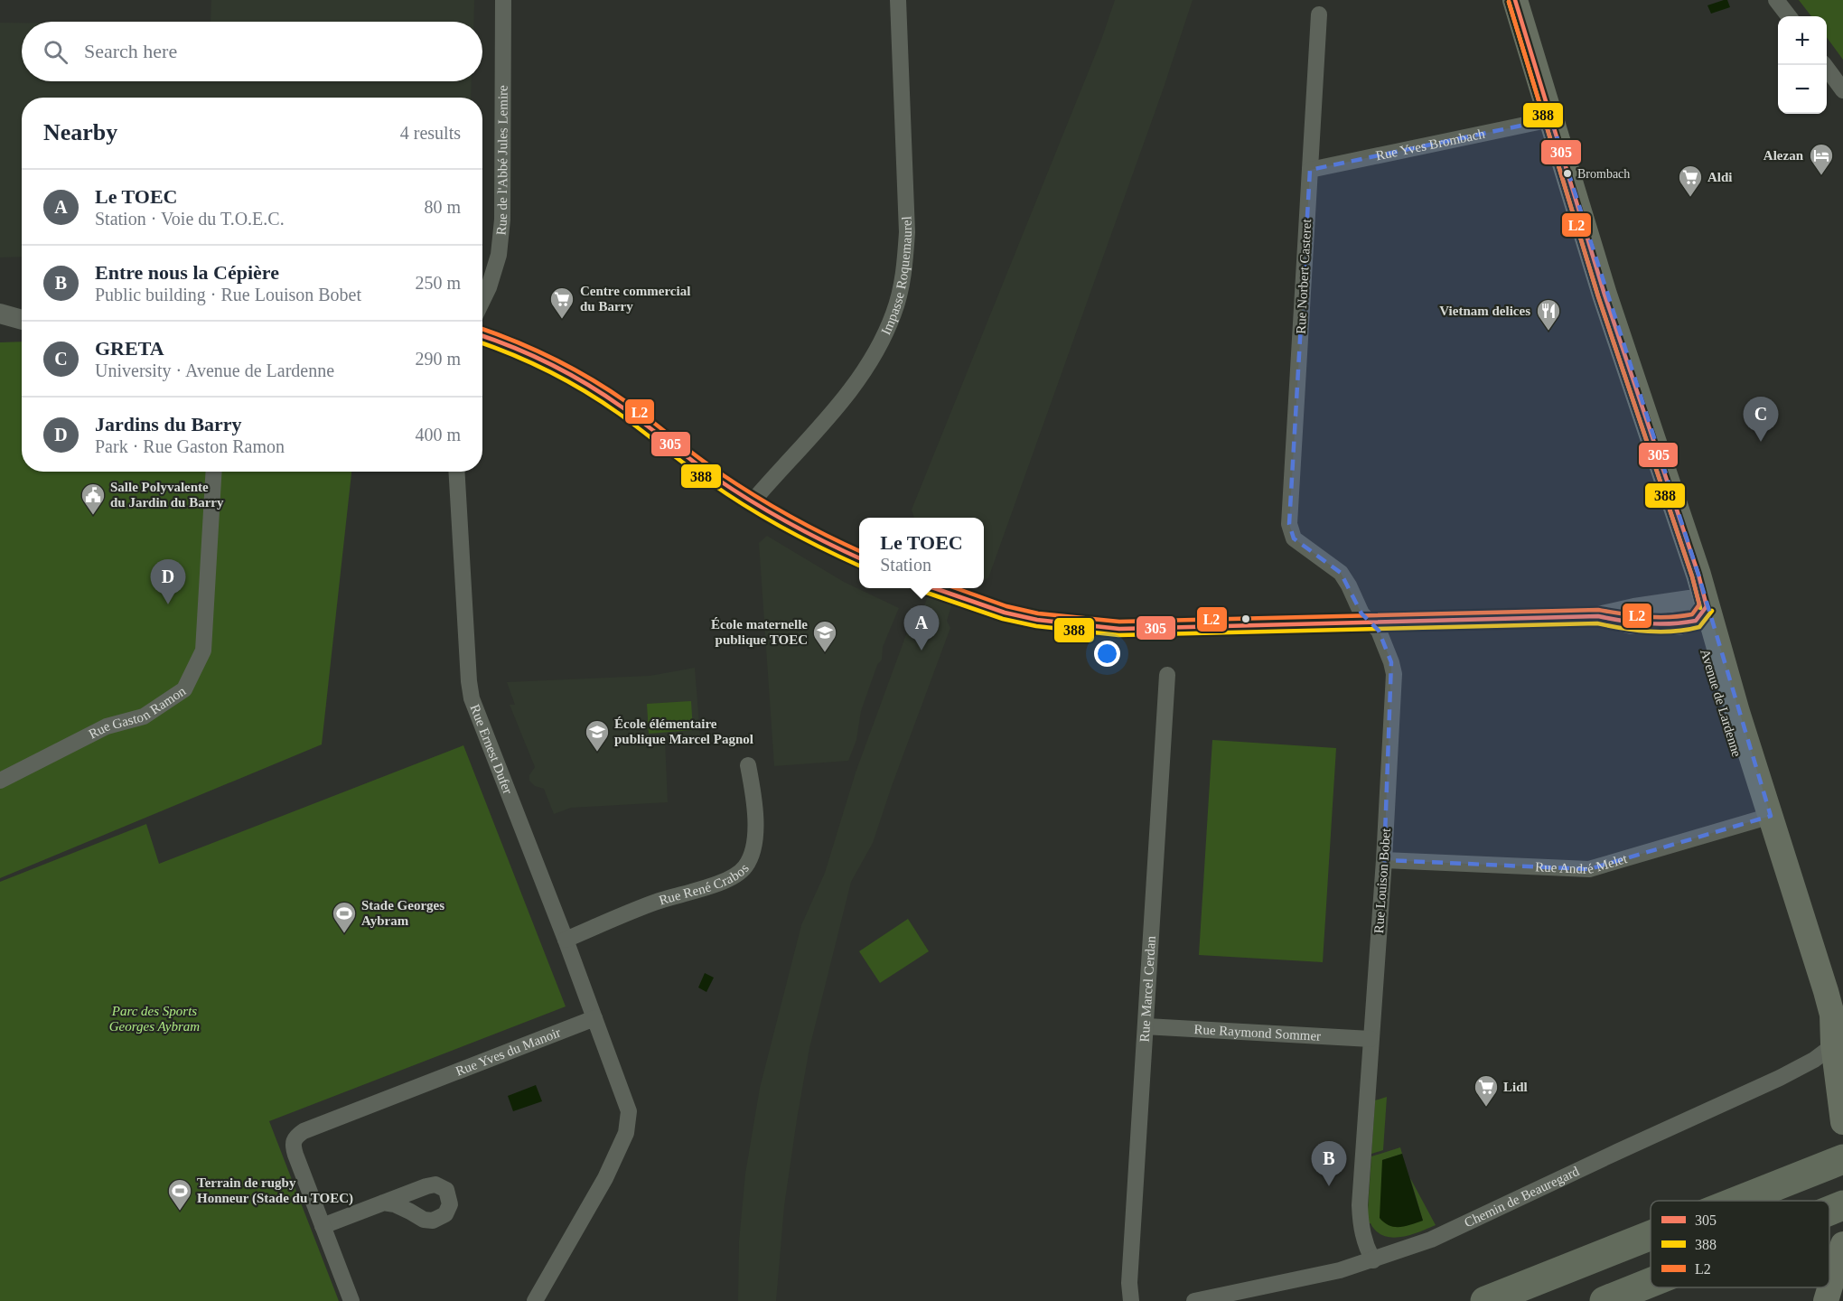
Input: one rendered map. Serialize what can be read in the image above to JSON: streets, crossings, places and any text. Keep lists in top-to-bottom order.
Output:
{
  "streets": {
    "main road": ["Avenue de Lardenne"],
    "street": [
      "Rue Yves Brombach",
      "Rue de l'Abbé Jules Lemire",
      "Impasse Roquemaurel",
      "Rue Norbert Casteret",
      "Rue Gaston Ramon",
      "Rue Ernest Dufer",
      "Rue André Melet",
      "Rue René Crabos",
      "Rue Louison Bobet",
      "Rue Marcel Cerdan",
      "Rue Raymond Sommer",
      "Rue Yves du Manoir",
      "Chemin de Beauregard"
    ]
  },
  "crossings": [
    ["Rue Yves Brombach", "Rue Norbert Casteret"],
    ["Rue Yves Brombach", "Avenue de Lardenne"],
    ["Rue Norbert Casteret", "Rue Louison Bobet"],
    ["Avenue de Lardenne", "Rue André Melet"],
    ["Avenue de Lardenne", "Chemin de Beauregard"],
    ["Rue Ernest Dufer", "Rue René Crabos"],
    ["Rue Ernest Dufer", "Rue Yves du Manoir"],
    ["Rue André Melet", "Rue Louison Bobet"],
    ["Rue Louison Bobet", "Rue Raymond Sommer"],
    ["Rue Louison Bobet", "Chemin de Beauregard"],
    ["Rue Marcel Cerdan", "Rue Raymond Sommer"]
  ],
  "parks": ["Parc des Sports Georges Aybram"],
  "places": {
    "other": ["Brombach"],
    "hotel": ["Alezan"],
    "supermarket": ["Aldi", "Centre commercial du Barry", "Lidl"],
    "restaurant": ["Vietnam delices"],
    "public building": ["Salle Polyvalente du Jardin du Barry"],
    "school or university": ["École maternelle publique TOEC", "École élémentaire publique Marcel Pagnol"],
    "sports": ["Stade Georges Aybram", "Terrain de rugby Honneur (Stade du TOEC)"]
  },
  "lines": ["transit line 305", "transit line 388", "transit line L2"],
  "legend": ["305", "388", "L2"],
  "page": {
    "map_buttons": ["+", "−"],
    "search": "Search here",
    "heading": ["Nearby", "4 results"],
    "list": [
      {
        "mark": "A",
        "name": "Le TOEC",
        "note": "Station · Voie du T.O.E.C.",
        "value": "80 m"
      },
      {
        "mark": "B",
        "name": "Entre nous la Cépière",
        "note": "Public building · Rue Louison Bobet",
        "value": "250 m"
      },
      {
        "mark": "C",
        "name": "GRETA",
        "note": "University · Avenue de Lardenne",
        "value": "290 m"
      },
      {
        "mark": "D",
        "name": "Jardins du Barry",
        "note": "Park · Rue Gaston Ramon",
        "value": "400 m"
      }
    ],
    "pins": [
      "C",
      "D",
      "A",
      "B"
    ],
    "popup": ["Le TOEC", "Station"]
  }
}
